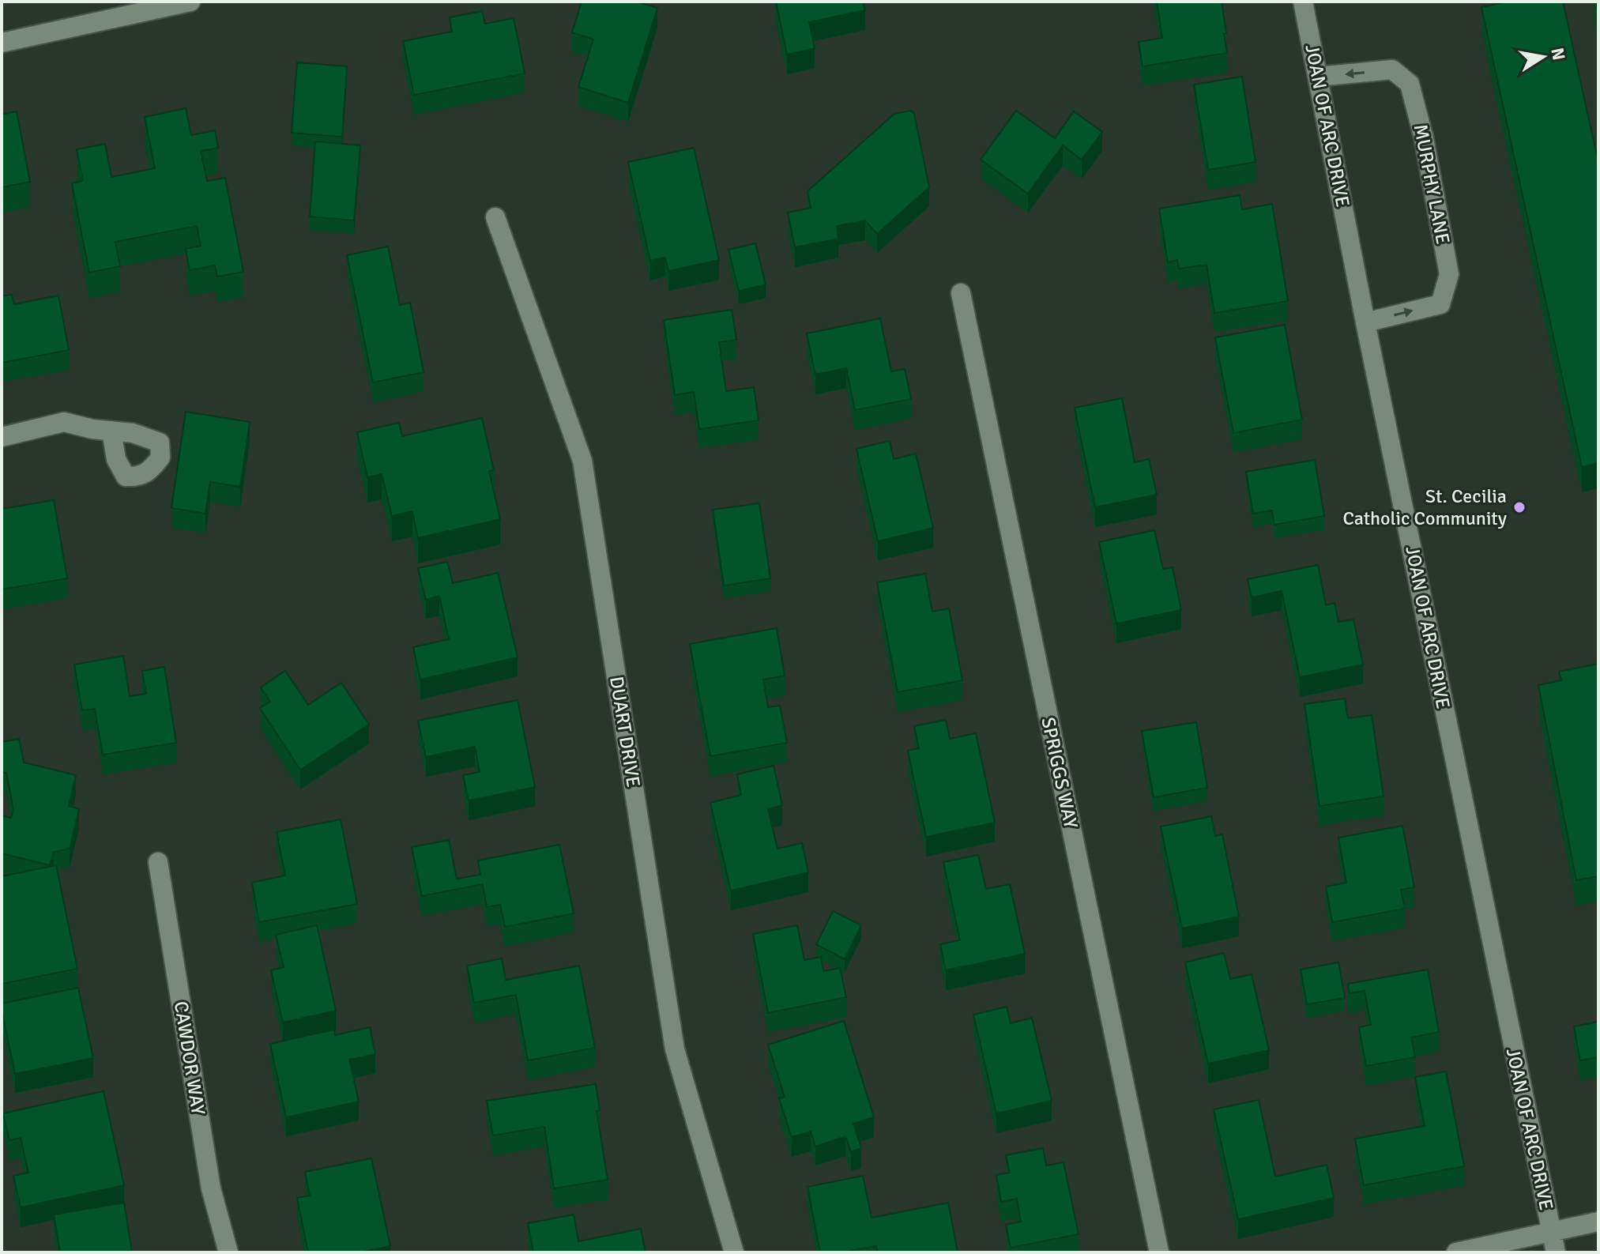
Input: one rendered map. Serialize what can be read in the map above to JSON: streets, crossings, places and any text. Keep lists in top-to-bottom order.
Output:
{
  "streets": {
    "street": [
      "JOAN OF ARC DRIVE",
      "MURPHY LANE",
      "DUART DRIVE",
      "SPRIGGS WAY",
      "CAWDOR WAY"
    ]
  },
  "crossings": [
    ["JOAN OF ARC DRIVE", "MURPHY LANE"]
  ],
  "places": ["St. Cecilia Catholic Community"],
  "north": "right"
}
